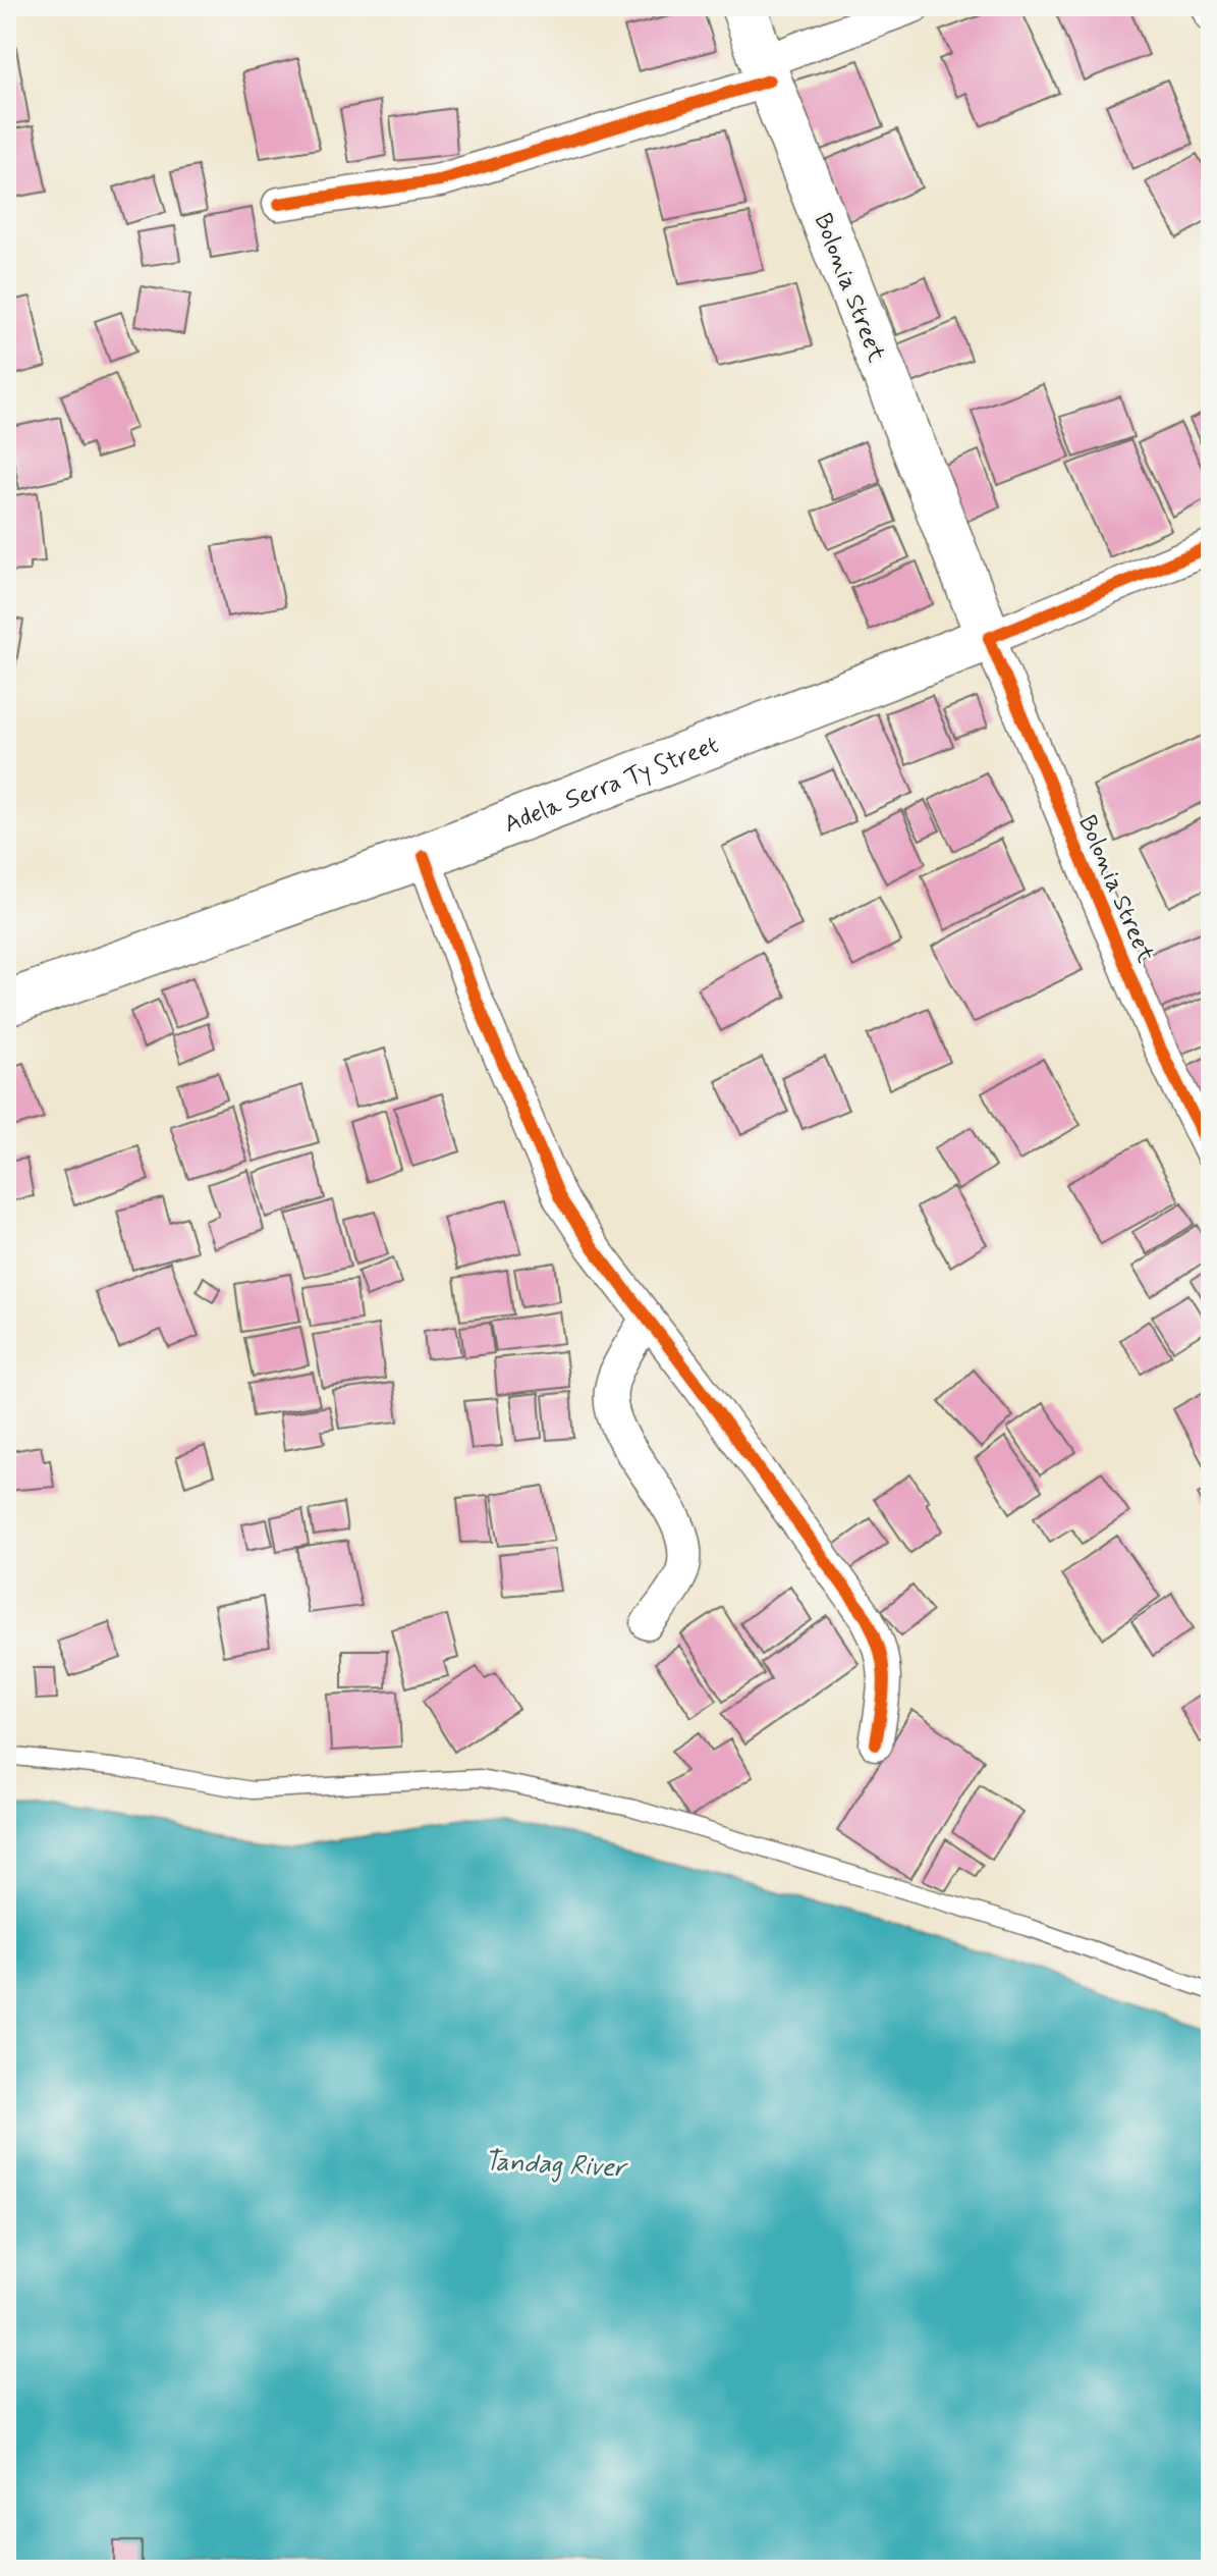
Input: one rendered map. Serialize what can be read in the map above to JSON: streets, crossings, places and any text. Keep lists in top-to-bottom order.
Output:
{
  "streets": {
    "main road": ["Bolonia Street", "Adela Serra Ty Street"]
  },
  "crossings": [
    ["Bolonia Street", "Adela Serra Ty Street"]
  ],
  "water": ["Tandag River"]
}
